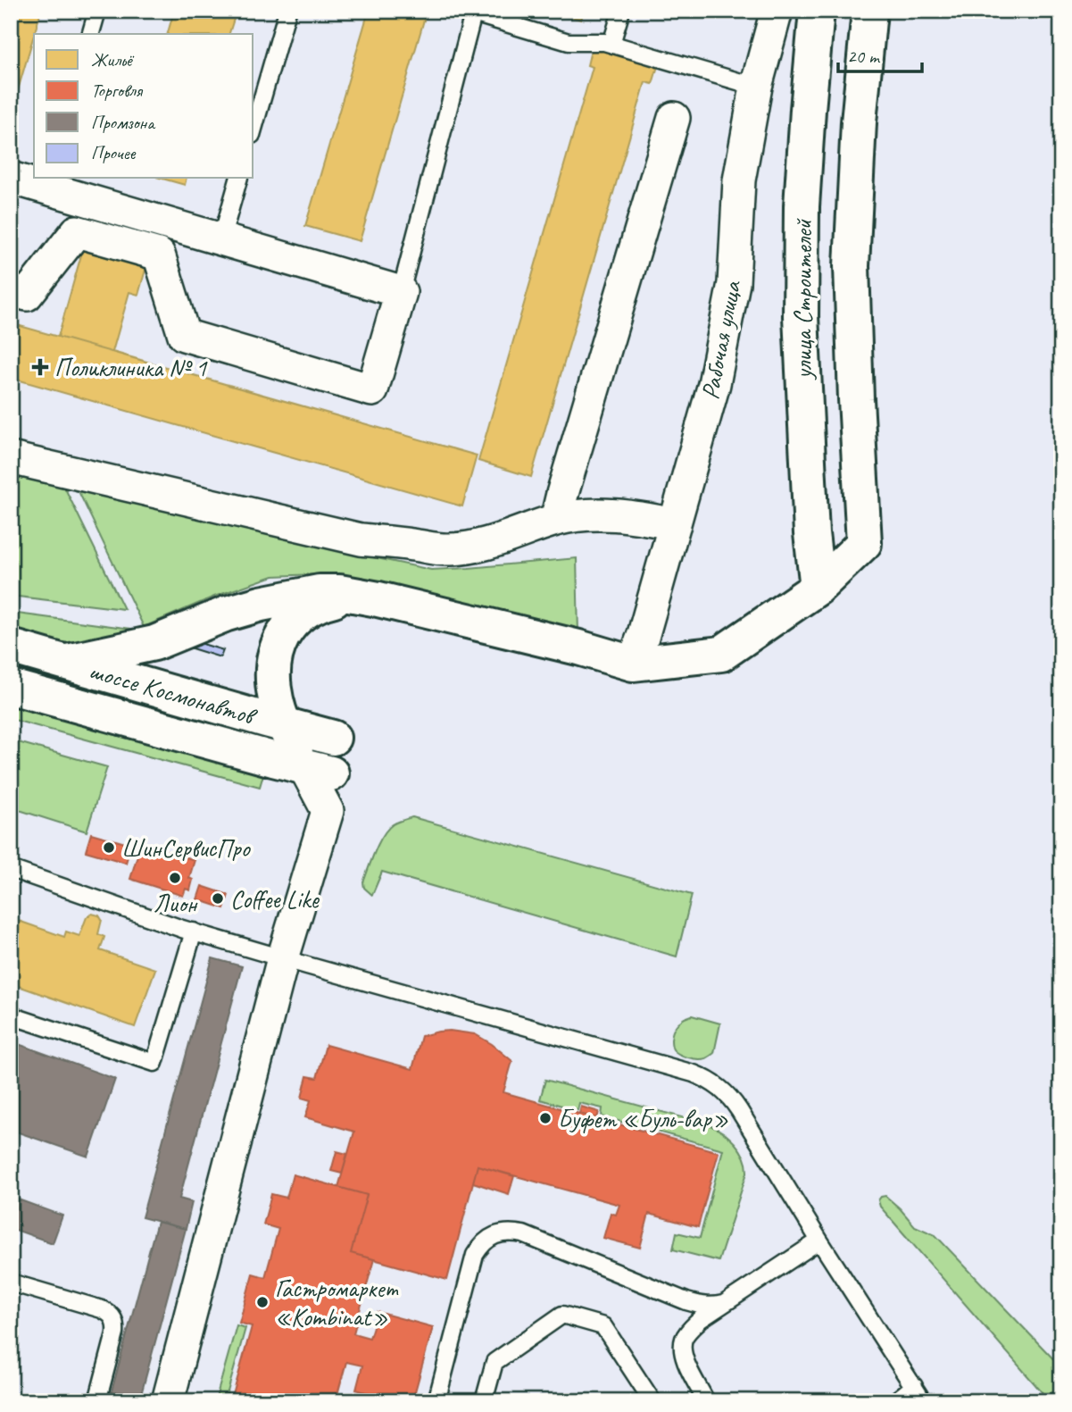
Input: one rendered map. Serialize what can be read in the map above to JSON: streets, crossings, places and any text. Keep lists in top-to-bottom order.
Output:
{
  "streets": {
    "main road": ["улица Строителей", "шоссе Космонавтов"],
    "street": ["Рабочая улица"]
  },
  "places": {
    "health": ["Поликлиника № 1"],
    "other": [
      "ШинСервисПро",
      "Лион",
      "Coffee Like",
      "Буфет «Буль-вар»",
      "Гастромаркет «Kombinat»"
    ]
  },
  "legend": [
    "Жильё",
    "Торговля",
    "Промзона",
    "Прочее"
  ],
  "scale_bar": "20 m"
}
